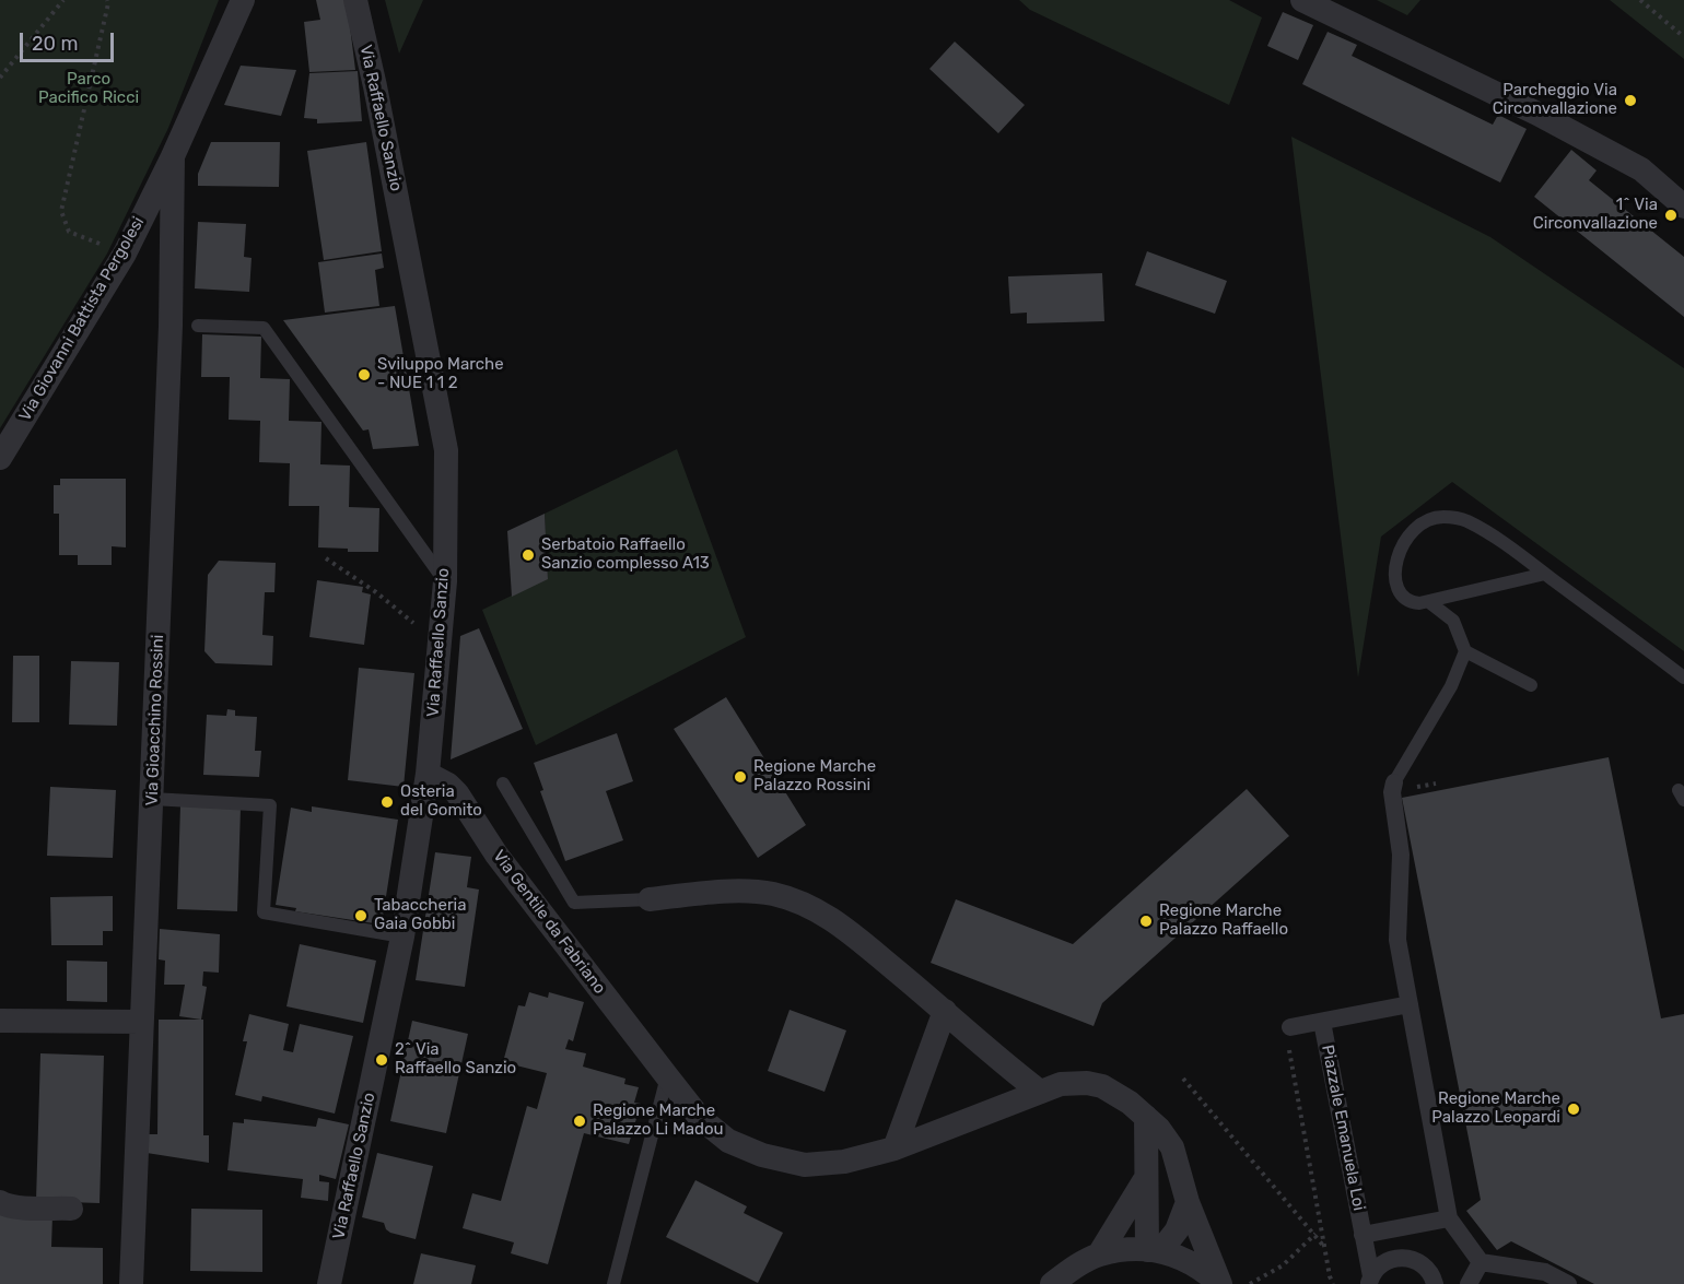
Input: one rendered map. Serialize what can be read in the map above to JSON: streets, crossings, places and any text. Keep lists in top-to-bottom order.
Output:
{
  "streets": {
    "street": [
      "Via Raffaello Sanzio",
      "Via Giovanni Battista Pergolesi",
      "Via Gioacchino Rossini",
      "Via Gentile da Fabriano",
      "Piazzale Emanuela Loi"
    ]
  },
  "crossings": [
    ["Via Raffaello Sanzio", "Via Gentile da Fabriano"],
    ["Via Giovanni Battista Pergolesi", "Via Gioacchino Rossini"]
  ],
  "parks": ["Parco Pacifico Ricci"],
  "places": [
    "Parcheggio Via Circonvallazione",
    "1^ Via Circonvallazione",
    "Sviluppo Marche - NUE 1 1 2",
    "Serbatoio Raffaello Sanzio complesso A13",
    "Regione Marche Palazzo Rossini",
    "Osteria del Gomito",
    "Tabaccheria Gaia Gobbi",
    "Regione Marche Palazzo Raffaello",
    "2^ Via Raffaello Sanzio",
    "Regione Marche Palazzo Leopardi",
    "Regione Marche Palazzo Li Madou"
  ],
  "scale_bar": "20 m"
}
